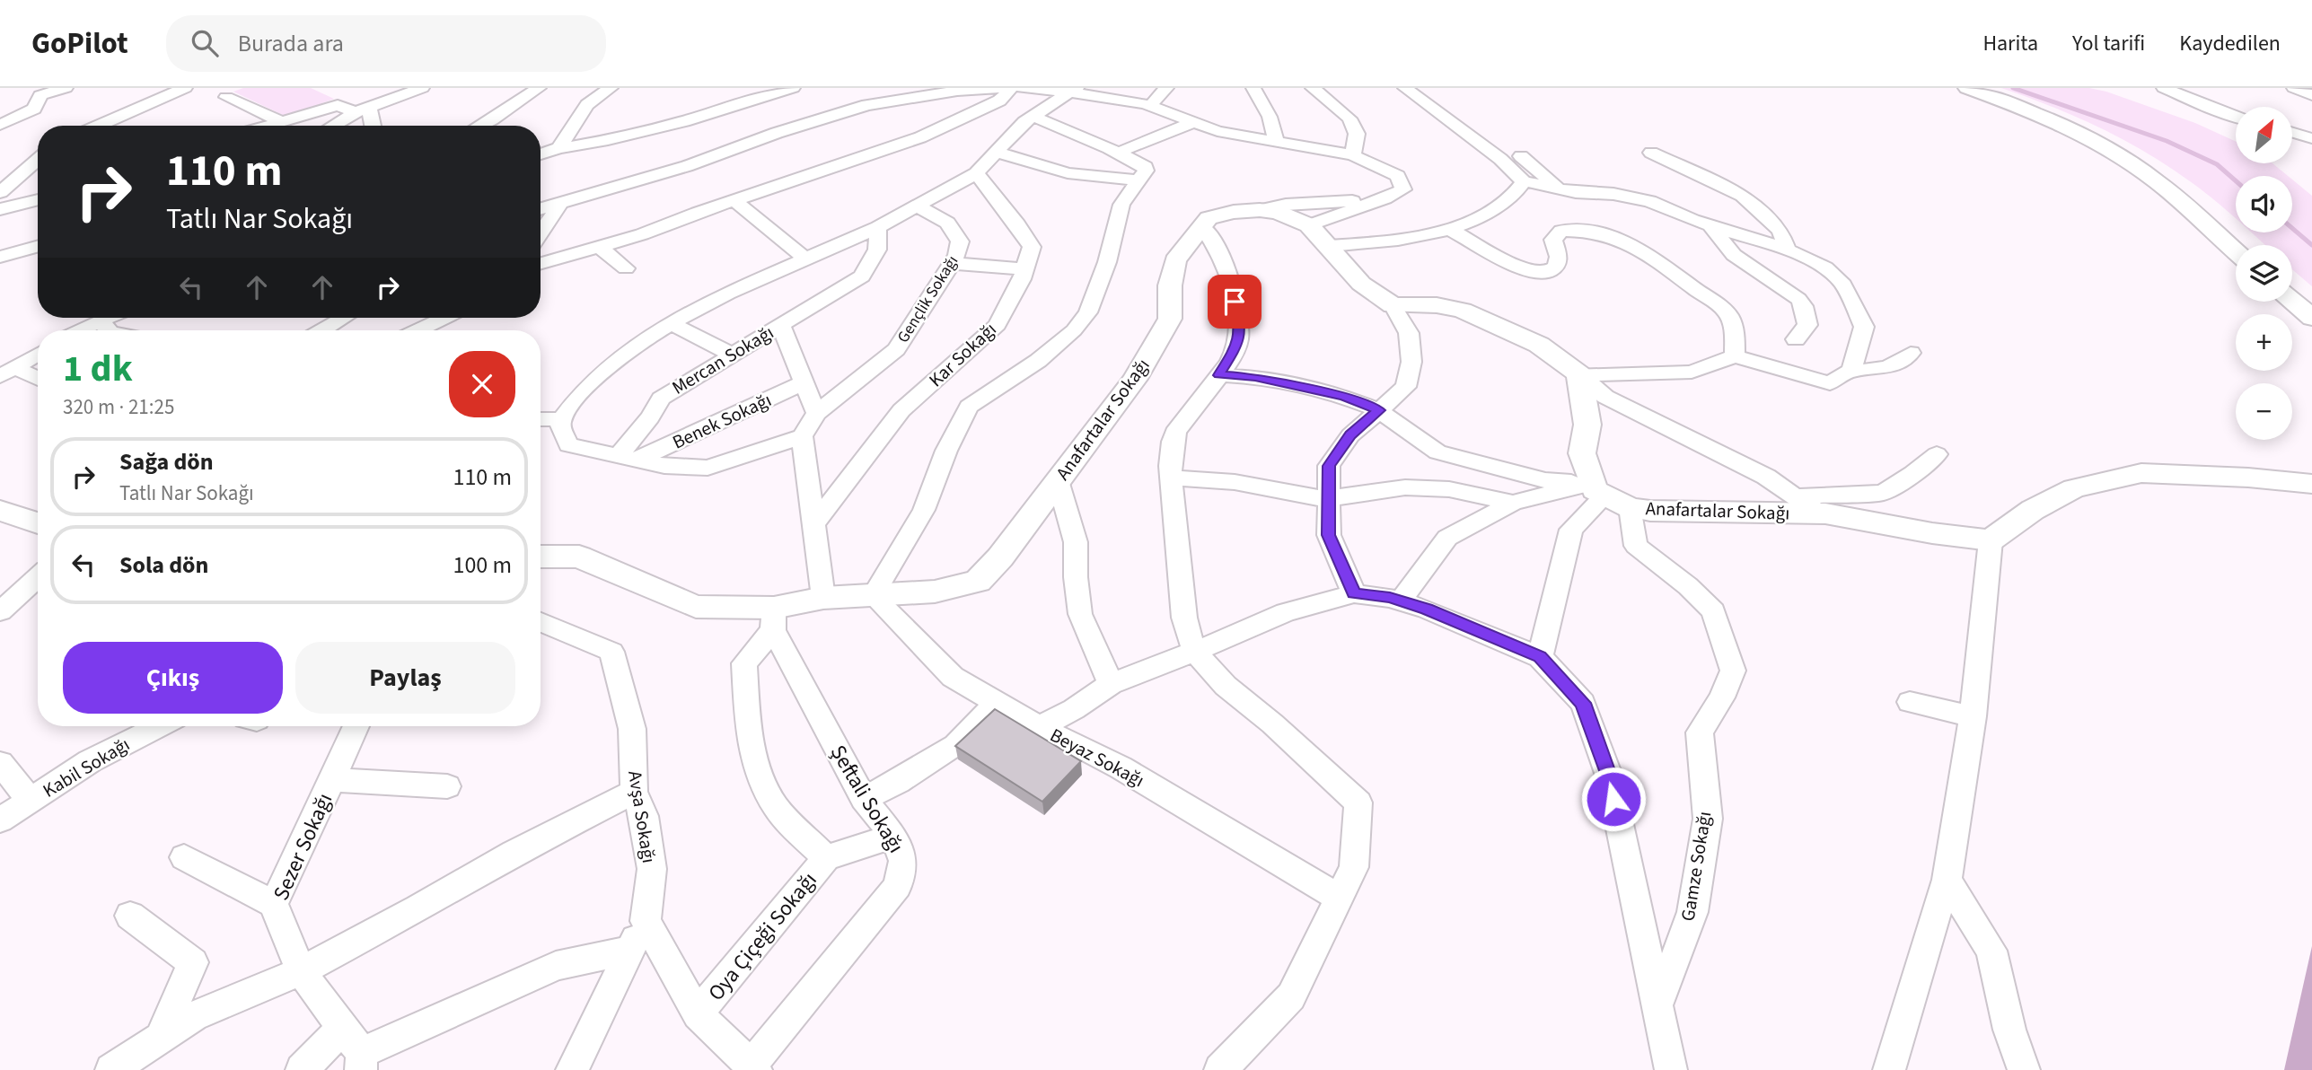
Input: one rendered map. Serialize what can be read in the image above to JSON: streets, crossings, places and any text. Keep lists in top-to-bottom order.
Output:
{
  "streets": {
    "main road": ["Anafartalar Sokağı"],
    "street": [
      "Gençlik Sokağı",
      "Kar Sokağı",
      "Mercan Sokağı",
      "Benek Sokağı",
      "Beyaz Sokağı",
      "Kabil Sokağı",
      "Şeftali Sokağı",
      "Avşa Sokağı",
      "Sezer Sokağı",
      "Gamze Sokağı",
      "Oya Çiçeği Sokağı"
    ]
  },
  "crossings": [
    ["Mercan Sokağı", "Benek Sokağı"],
    ["Anafartalar Sokağı", "Beyaz Sokağı"],
    ["Anafartalar Sokağı", "Şeftali Sokağı"],
    ["Anafartalar Sokağı", "Gamze Sokağı"],
    ["Anafartalar Sokağı", "Oya Çiçeği Sokağı"],
    ["Şeftali Sokağı", "Oya Çiçeği Sokağı"]
  ],
  "north": "top right",
  "page": {
    "header": "GoPilot",
    "search": "Burada ara",
    "nav": ["Harita", "Yol tarifi", "Kaydedilen"],
    "map_buttons": ["+", "−"],
    "turn": ["110 m", "Tatlı Nar Sokağı"],
    "heading": ["1 dk", "320 m · 21:25"],
    "list": [
      {
        "name": "Sağa dön",
        "note": "Tatlı Nar Sokağı",
        "value": "110 m"
      },
      {
        "name": "Sola dön",
        "value": "100 m"
      }
    ],
    "buttons": ["Çıkış", "Paylaş"]
  }
}
